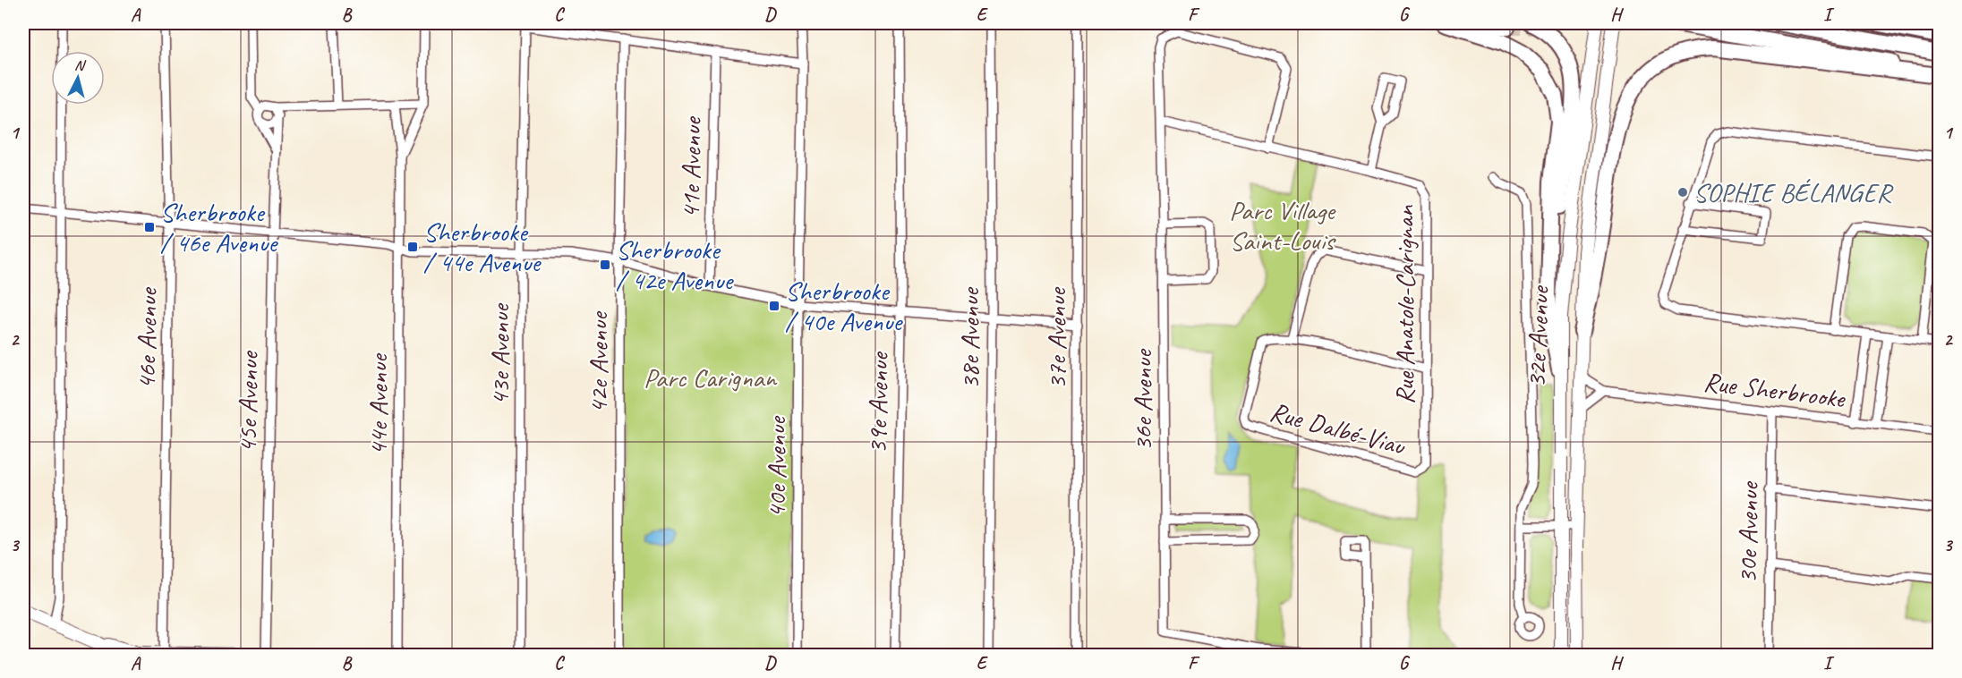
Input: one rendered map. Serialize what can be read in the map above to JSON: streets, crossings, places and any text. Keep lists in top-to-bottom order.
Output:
{
  "streets": {
    "main road": ["32e Avenue"],
    "street": [
      "41e Avenue",
      "Rue Anatole-Carignan",
      "46e Avenue",
      "38e Avenue",
      "37e Avenue",
      "43e Avenue",
      "42e Avenue",
      "Rue Sherbrooke",
      "36e Avenue",
      "45e Avenue",
      "39e Avenue",
      "44e Avenue",
      "Rue Dalbé-Viau",
      "40e Avenue",
      "30e Avenue"
    ]
  },
  "crossings": [
    ["Rue Anatole-Carignan", "36e Avenue"],
    ["Rue Anatole-Carignan", "Rue Dalbé-Viau"],
    ["32e Avenue", "Rue Sherbrooke"],
    ["Rue Sherbrooke", "30e Avenue"]
  ],
  "parks": ["Parc Village Saint-Louis", "Parc Carignan"],
  "places": {
    "other": ["SOPHIE BÉLANGER"],
    "transit": [
      "Sherbrooke / 46e Avenue",
      "Sherbrooke / 44e Avenue",
      "Sherbrooke / 42e Avenue",
      "Sherbrooke / 40e Avenue"
    ]
  },
  "north": "top",
  "grid": {
    "columns": [
      "A",
      "B",
      "C",
      "D",
      "E",
      "F",
      "G",
      "H",
      "I"
    ],
    "rows": ["1", "2", "3"]
  }
}
